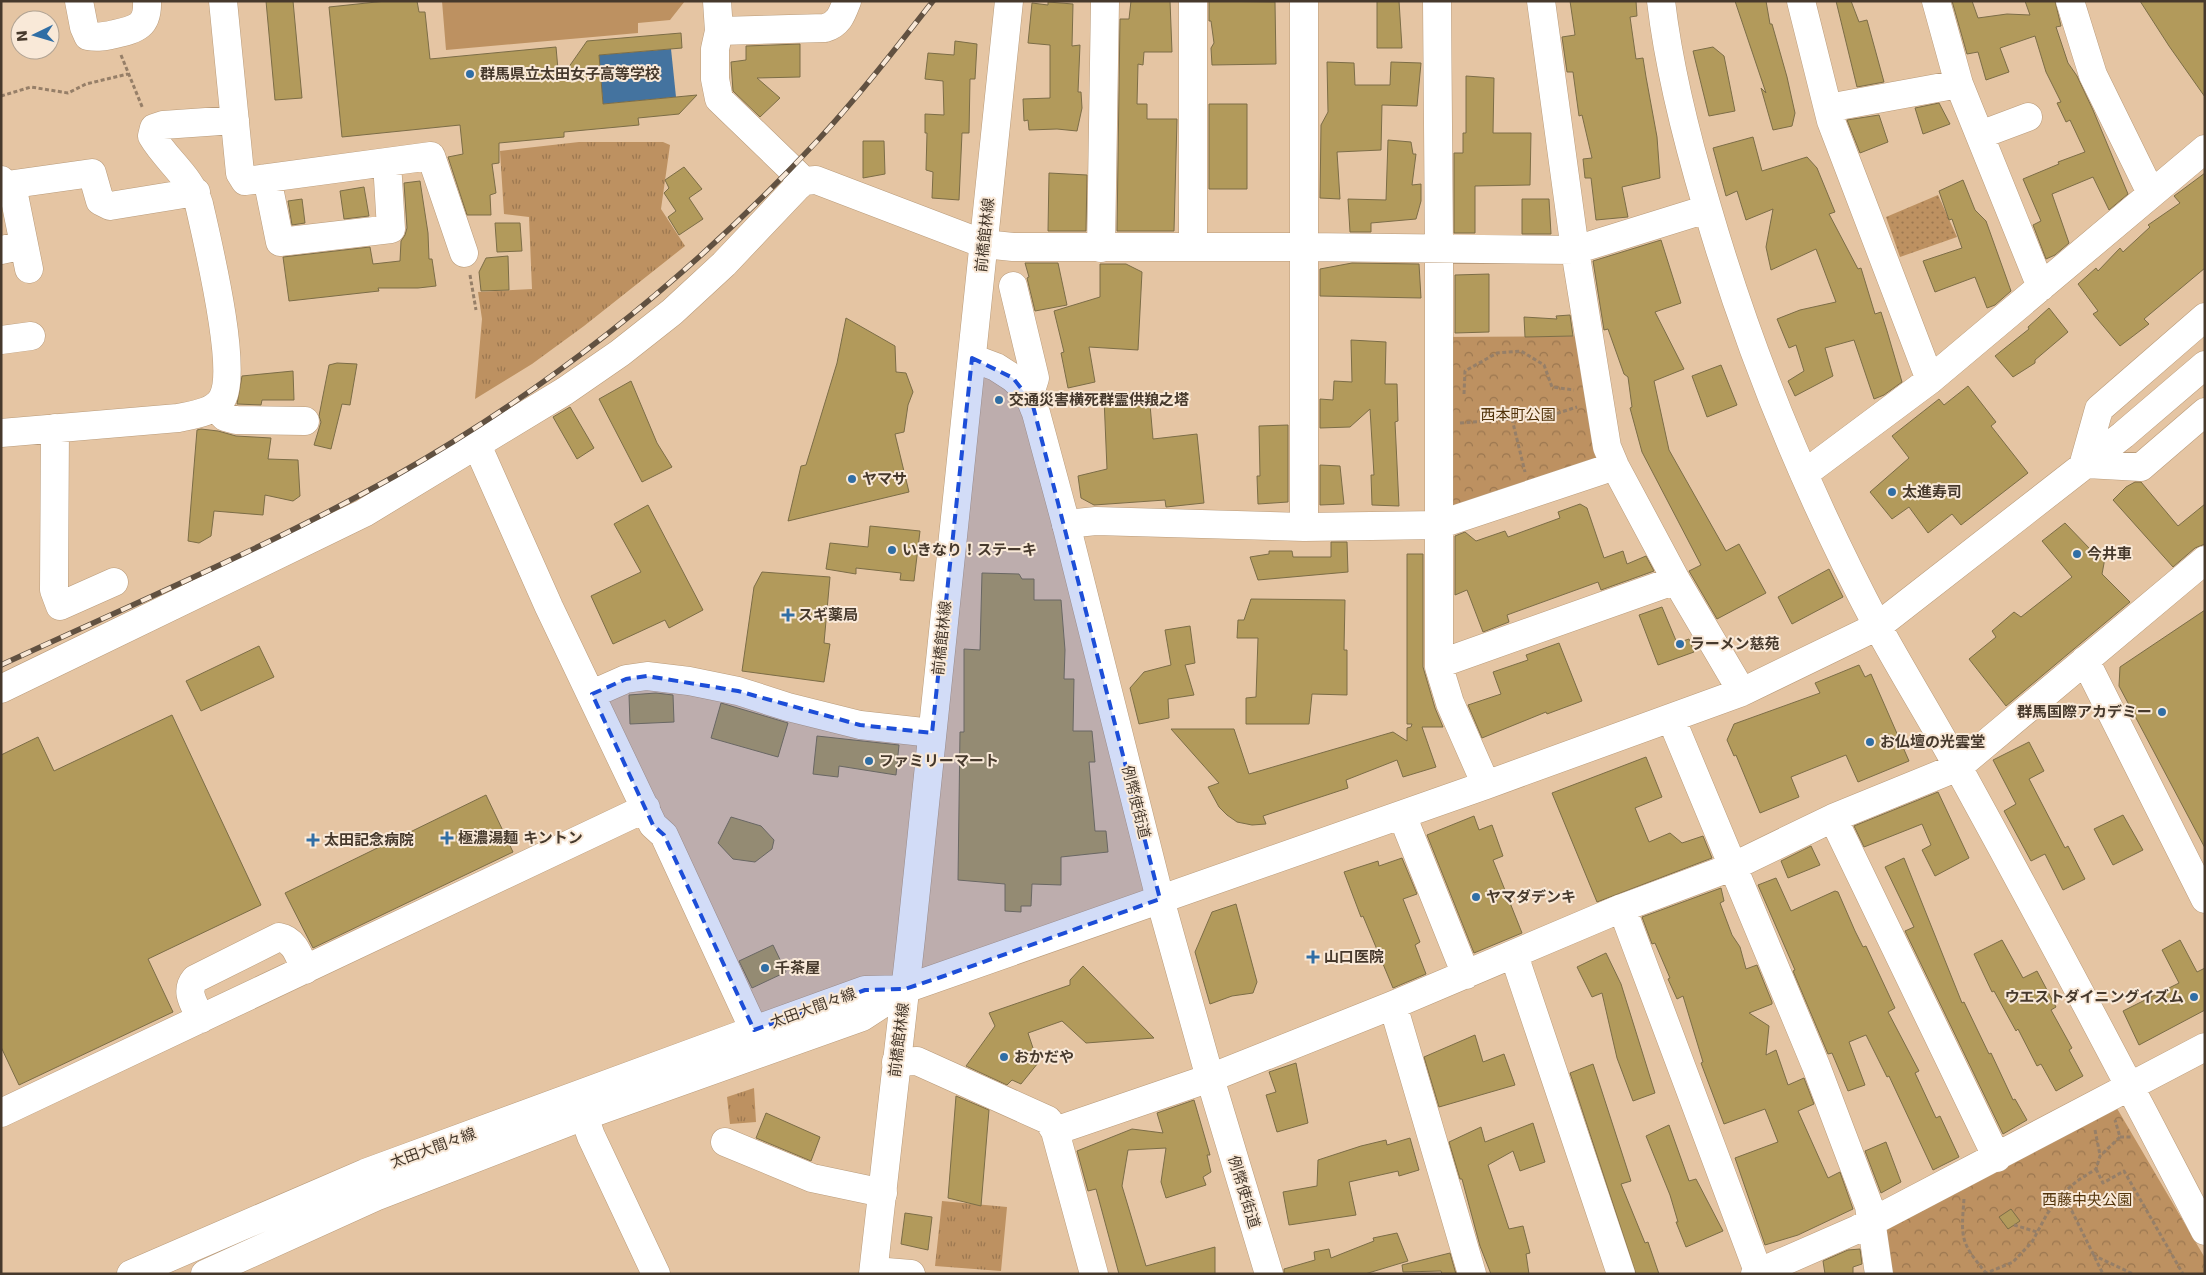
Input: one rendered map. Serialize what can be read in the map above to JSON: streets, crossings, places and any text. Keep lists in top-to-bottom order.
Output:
{
  "streets": {
    "street": ["前橋館林線", "例幣使街道", "太田大間々線"]
  },
  "crossings": [
    ["前橋館林線", "例幣使街道"],
    ["前橋館林線", "太田大間々線"]
  ],
  "parks": ["西本町公園", "西藤中央公園"],
  "places": {
    "other": [
      "群馬県立太田女子高等学校",
      "交通災害横死群霊供羪之塔",
      "ヤマサ",
      "太進寿司",
      "いきなり！ステーキ",
      "今井車",
      "ラーメン慈苑",
      "群馬国際アカデミー",
      "お仏壇の光雲堂",
      "ファミリーマート",
      "ヤマダデンキ",
      "千茶屋",
      "ウエストダイニングイズム",
      "おかだや"
    ],
    "health": [
      "スギ薬局",
      "極濃湯麺 キントン",
      "太田記念病院",
      "山口医院"
    ]
  },
  "north": "left"
}
